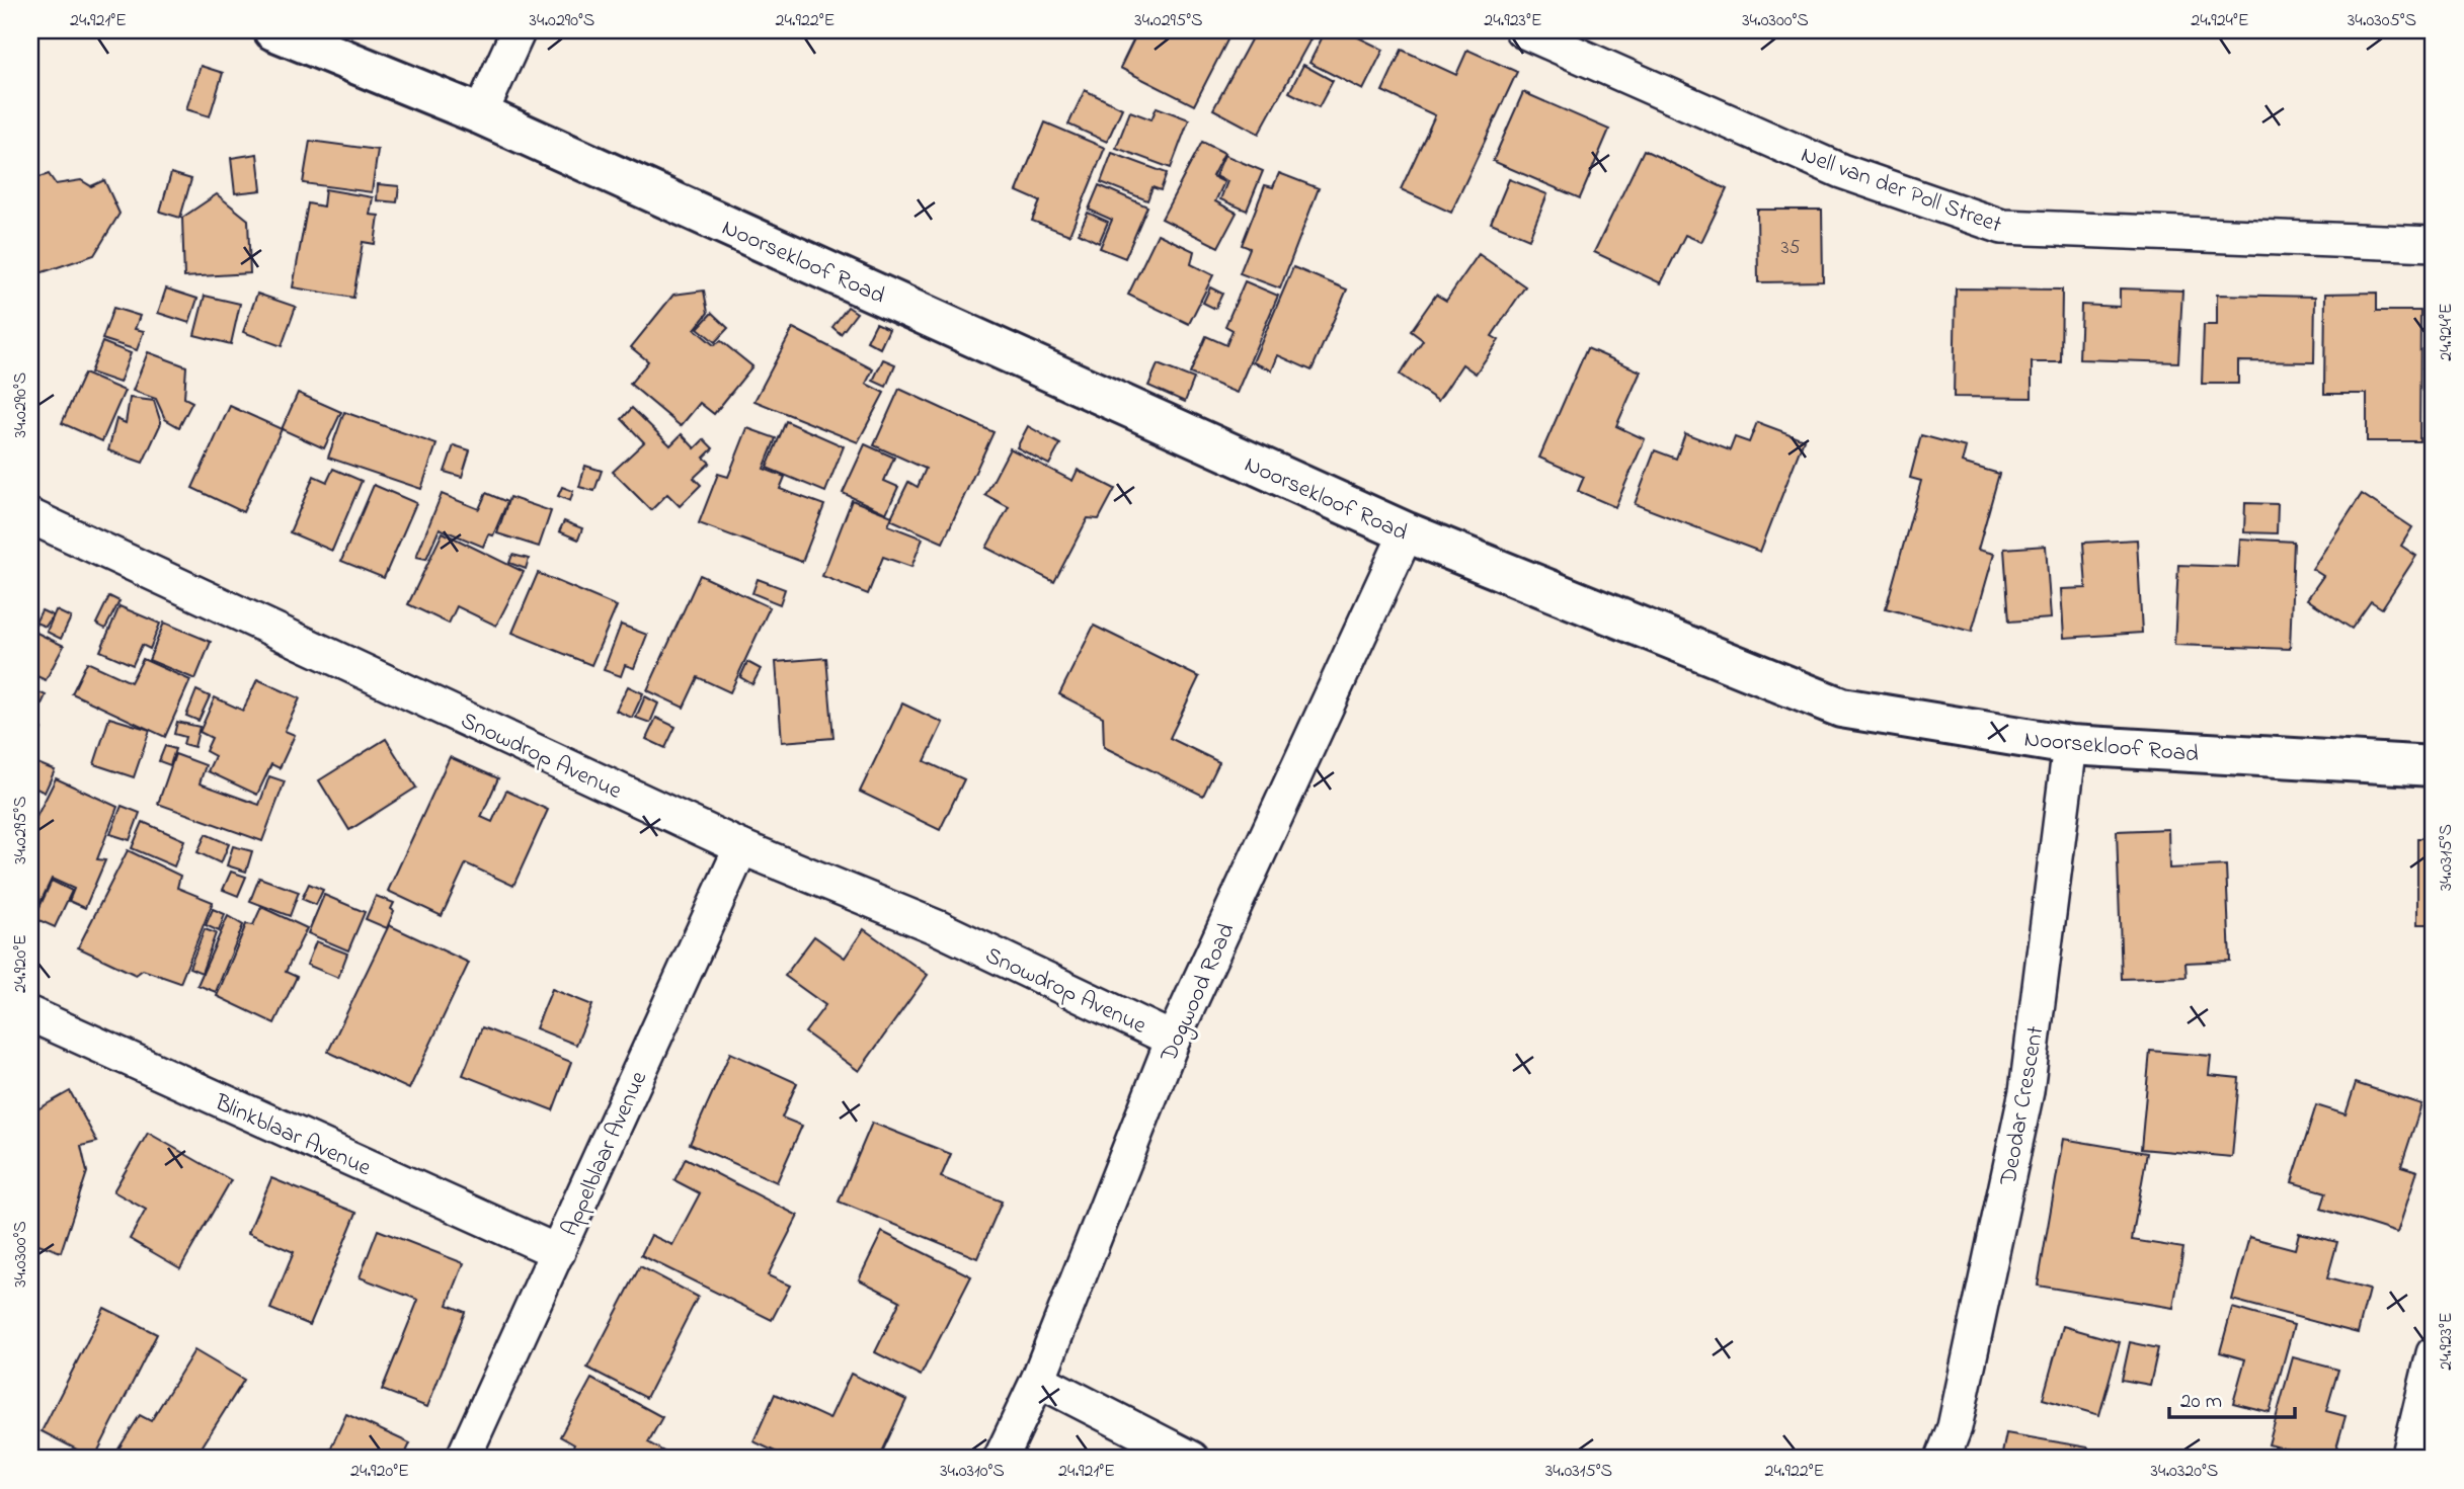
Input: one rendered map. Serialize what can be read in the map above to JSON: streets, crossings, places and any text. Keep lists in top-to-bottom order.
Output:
{
  "streets": {
    "street": [
      "Nell van der Poll Street",
      "Noorsekloof Road",
      "Snowdrop Avenue",
      "Dogwood Road",
      "Deodar Crescent",
      "Blinkblaar Avenue",
      "Appelblaar Avenue"
    ]
  },
  "crossings": [
    ["Noorsekloof Road", "Dogwood Road"],
    ["Noorsekloof Road", "Deodar Crescent"],
    ["Snowdrop Avenue", "Dogwood Road"],
    ["Snowdrop Avenue", "Appelblaar Avenue"],
    ["Blinkblaar Avenue", "Appelblaar Avenue"]
  ],
  "house_numbers": ["35"],
  "scale_bar": "20 m",
  "coordinates": [
    "24.921°E",
    "34.0290°S",
    "24.922°E",
    "34.0295°S",
    "24.923°E",
    "34.0300°S",
    "24.924°E",
    "34.0305°S",
    "34.0315°S",
    "24.920°E",
    "34.0310°S",
    "34.0320°S"
  ]
}
